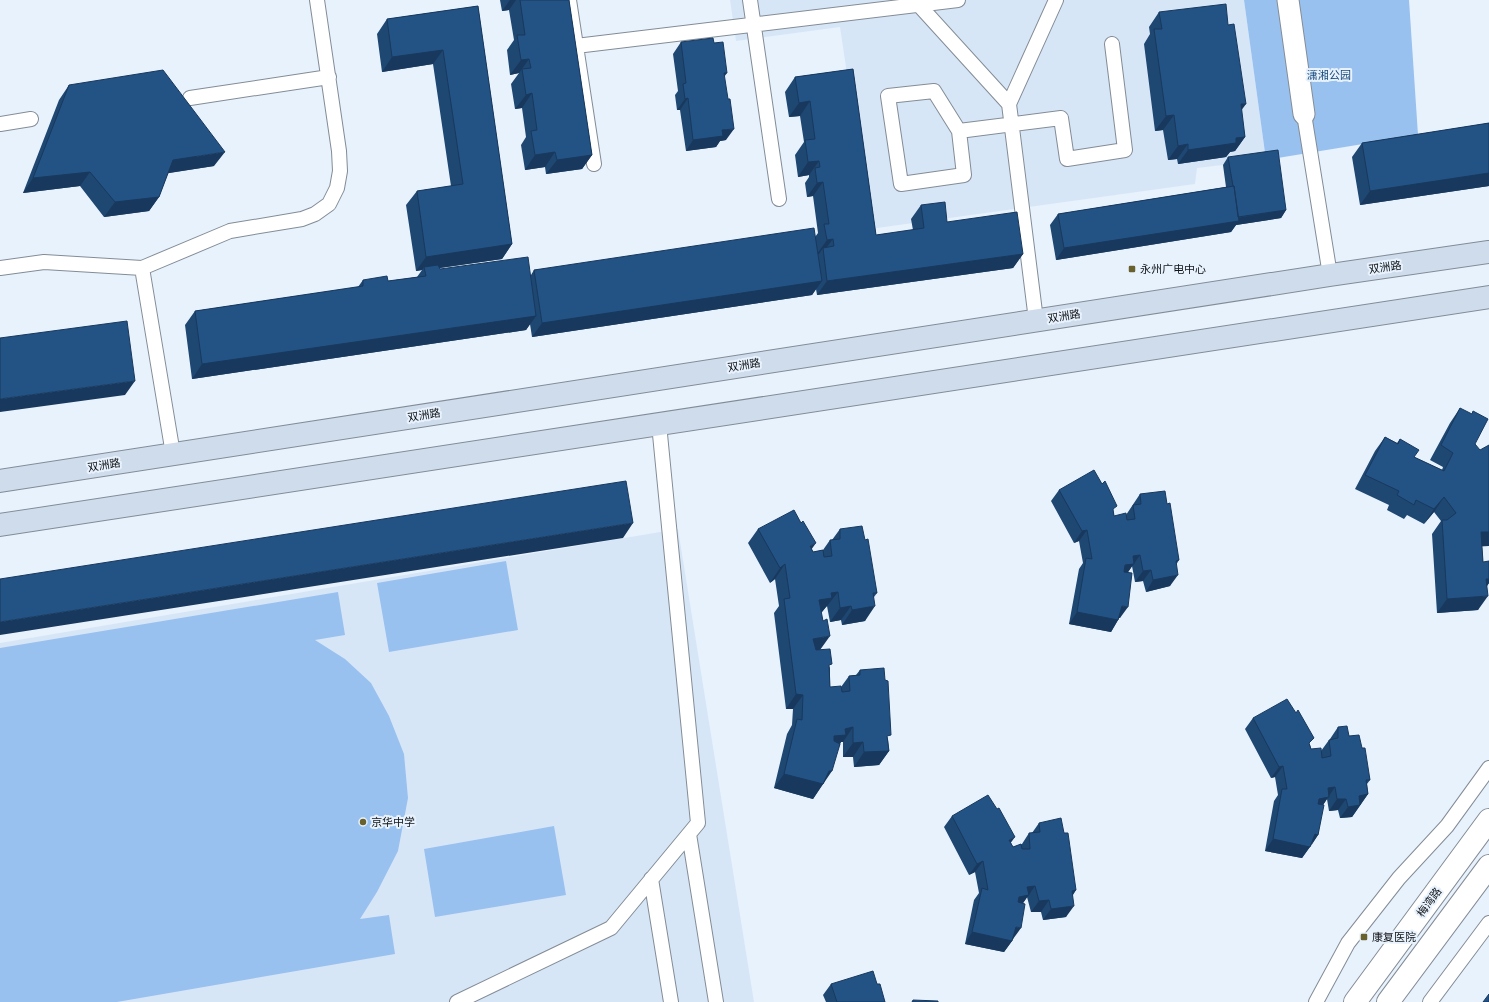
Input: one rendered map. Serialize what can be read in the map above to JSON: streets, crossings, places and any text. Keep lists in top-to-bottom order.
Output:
{
  "streets": {
    "main road": ["双洲路"],
    "street": ["梅湾路"]
  },
  "parks": ["潇湘公园"],
  "places": {
    "transit": ["永州广电中心", "康复医院"],
    "other": ["京华中学"]
  }
}
